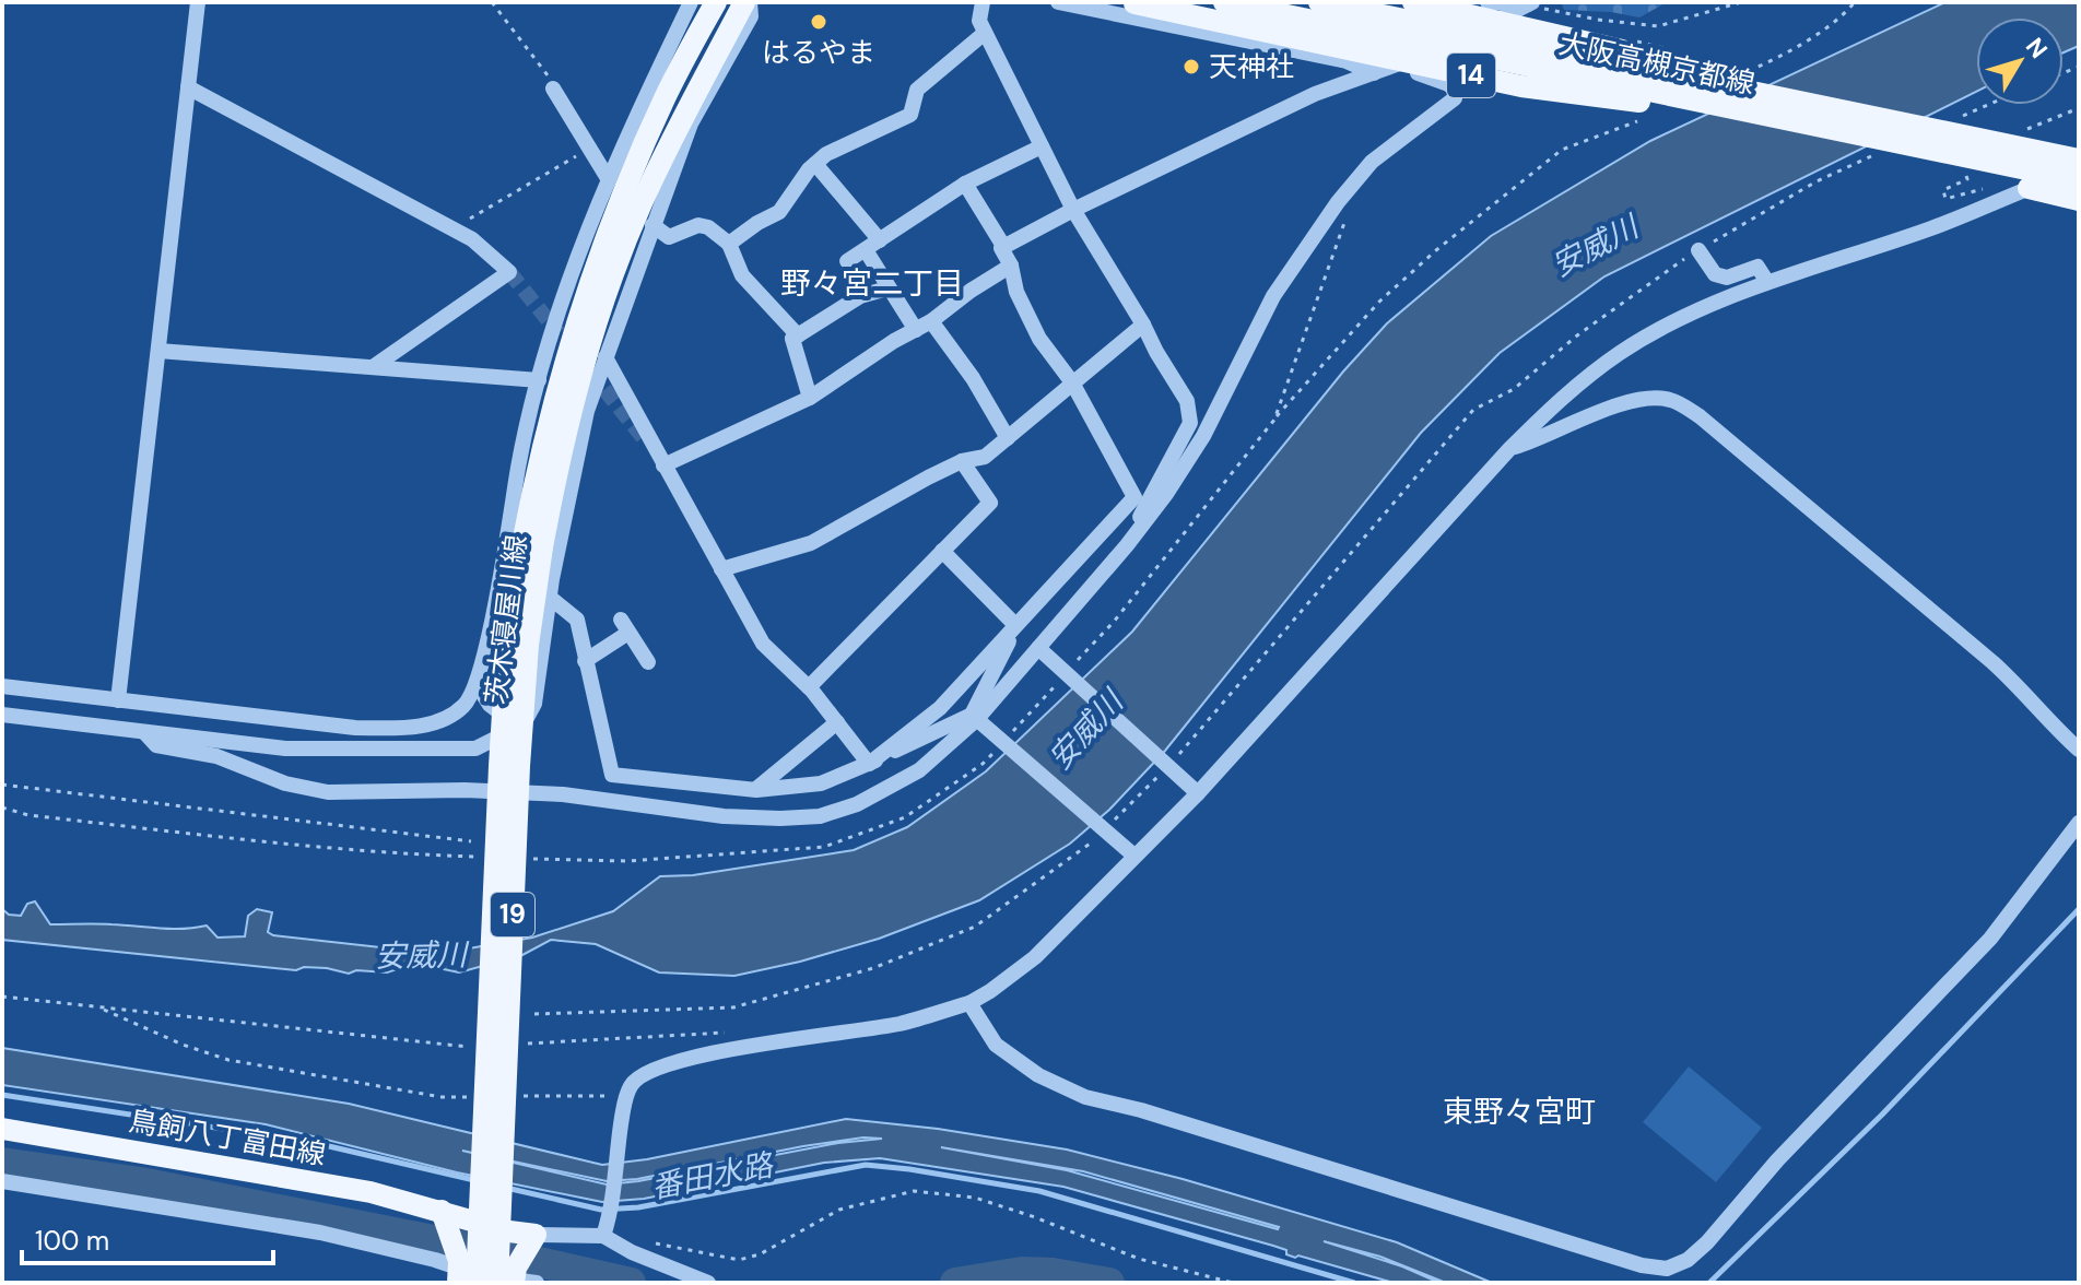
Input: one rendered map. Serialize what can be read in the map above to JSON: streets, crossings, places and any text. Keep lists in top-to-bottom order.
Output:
{
  "streets": {
    "main road": [
      "大阪高槻京都線",
      "14",
      "茨木寝屋川線",
      "19",
      "鳥飼八丁富田線"
    ]
  },
  "crossings": [
    ["大阪高槻京都線", "14"]
  ],
  "districts": ["野々宮二丁目", "東野々宮町"],
  "water": ["安威川", "番田水路"],
  "places": ["はるやま", "天神社"],
  "scale_bar": "100 m",
  "north": "top right"
}
